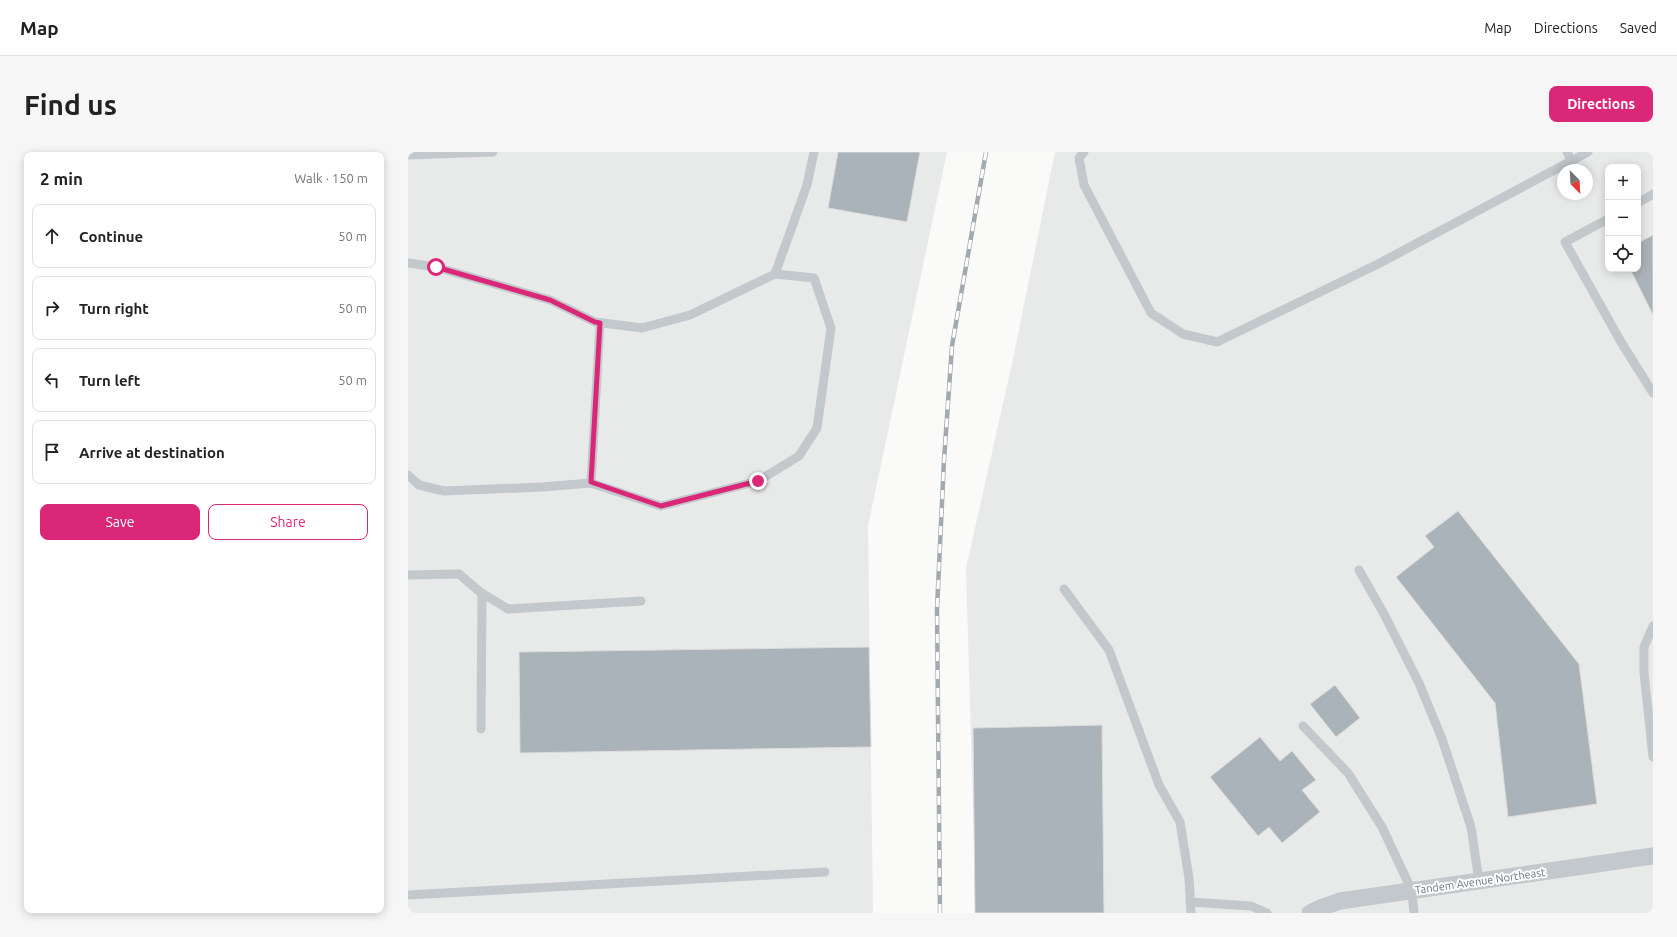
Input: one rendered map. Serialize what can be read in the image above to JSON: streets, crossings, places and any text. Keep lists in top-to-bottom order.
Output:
{
  "streets": {
    "street": ["Tandem Avenue Northeast"]
  },
  "north": "bottom right",
  "page": {
    "header": "Map",
    "nav": ["Map", "Directions", "Saved"],
    "buttons": [
      "Directions",
      ["Save", "Share"]
    ],
    "title": "Find us",
    "heading": ["2 min", "Walk · 150 m"],
    "map_buttons": ["+", "−"],
    "list": [
      ["Continue", "50 m"],
      ["Turn right", "50 m"],
      ["Turn left", "50 m"],
      "Arrive at destination"
    ]
  }
}
